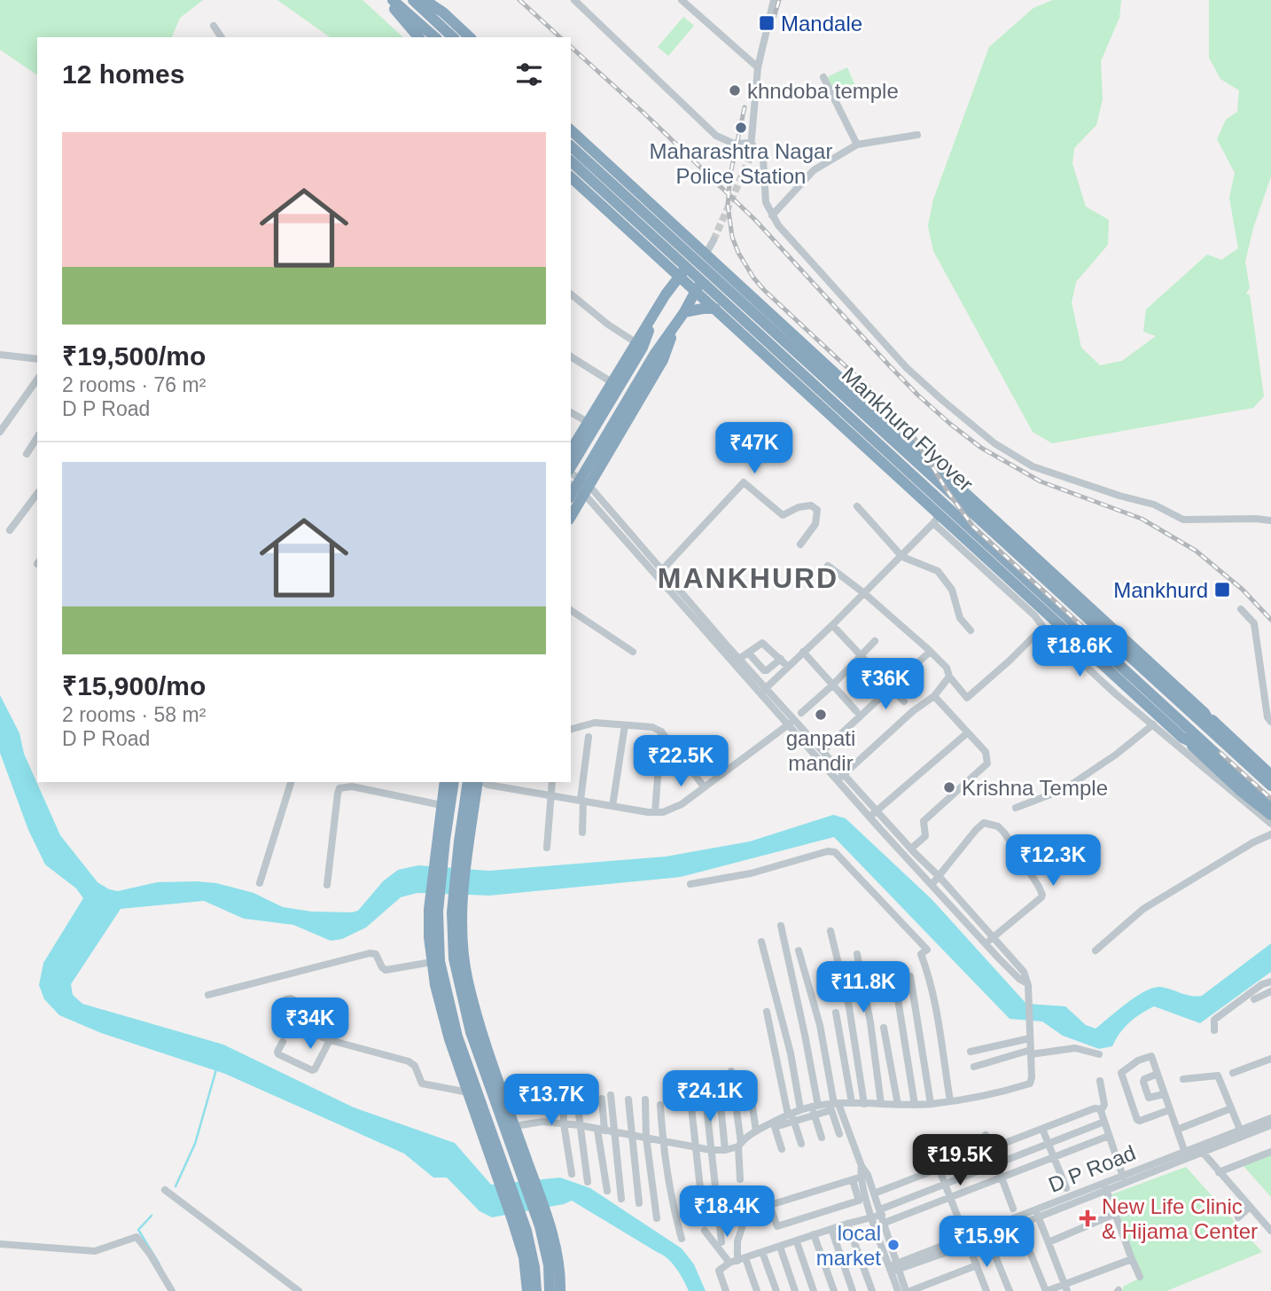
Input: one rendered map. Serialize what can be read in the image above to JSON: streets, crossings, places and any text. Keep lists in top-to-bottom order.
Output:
{
  "streets": {
    "highway": ["Mankhurd Flyover"],
    "street": ["D P Road"]
  },
  "districts": ["MANKHURD"],
  "places": {
    "transit": ["Mandale", "Mankhurd"],
    "other": [
      "khndoba temple",
      "Maharashtra Nagar Police Station",
      "ganpati mandir",
      "Krishna Temple",
      "local market"
    ],
    "health": ["New Life Clinic & Hijama Center"]
  },
  "page": {
    "heading": "12 homes",
    "list": [
      {
        "name": "₹19,500/mo",
        "note": "2 rooms · 76 m² · D P Road"
      },
      {
        "name": "₹15,900/mo",
        "note": "2 rooms · 58 m² · D P Road"
      }
    ],
    "price": [
      "₹47K",
      "₹18.6K",
      "₹36K",
      "₹22.5K",
      "₹12.3K",
      "₹11.8K",
      "₹34K",
      "₹24.1K",
      "₹13.7K",
      "₹19.5K",
      "₹18.4K",
      "₹15.9K"
    ]
  }
}
